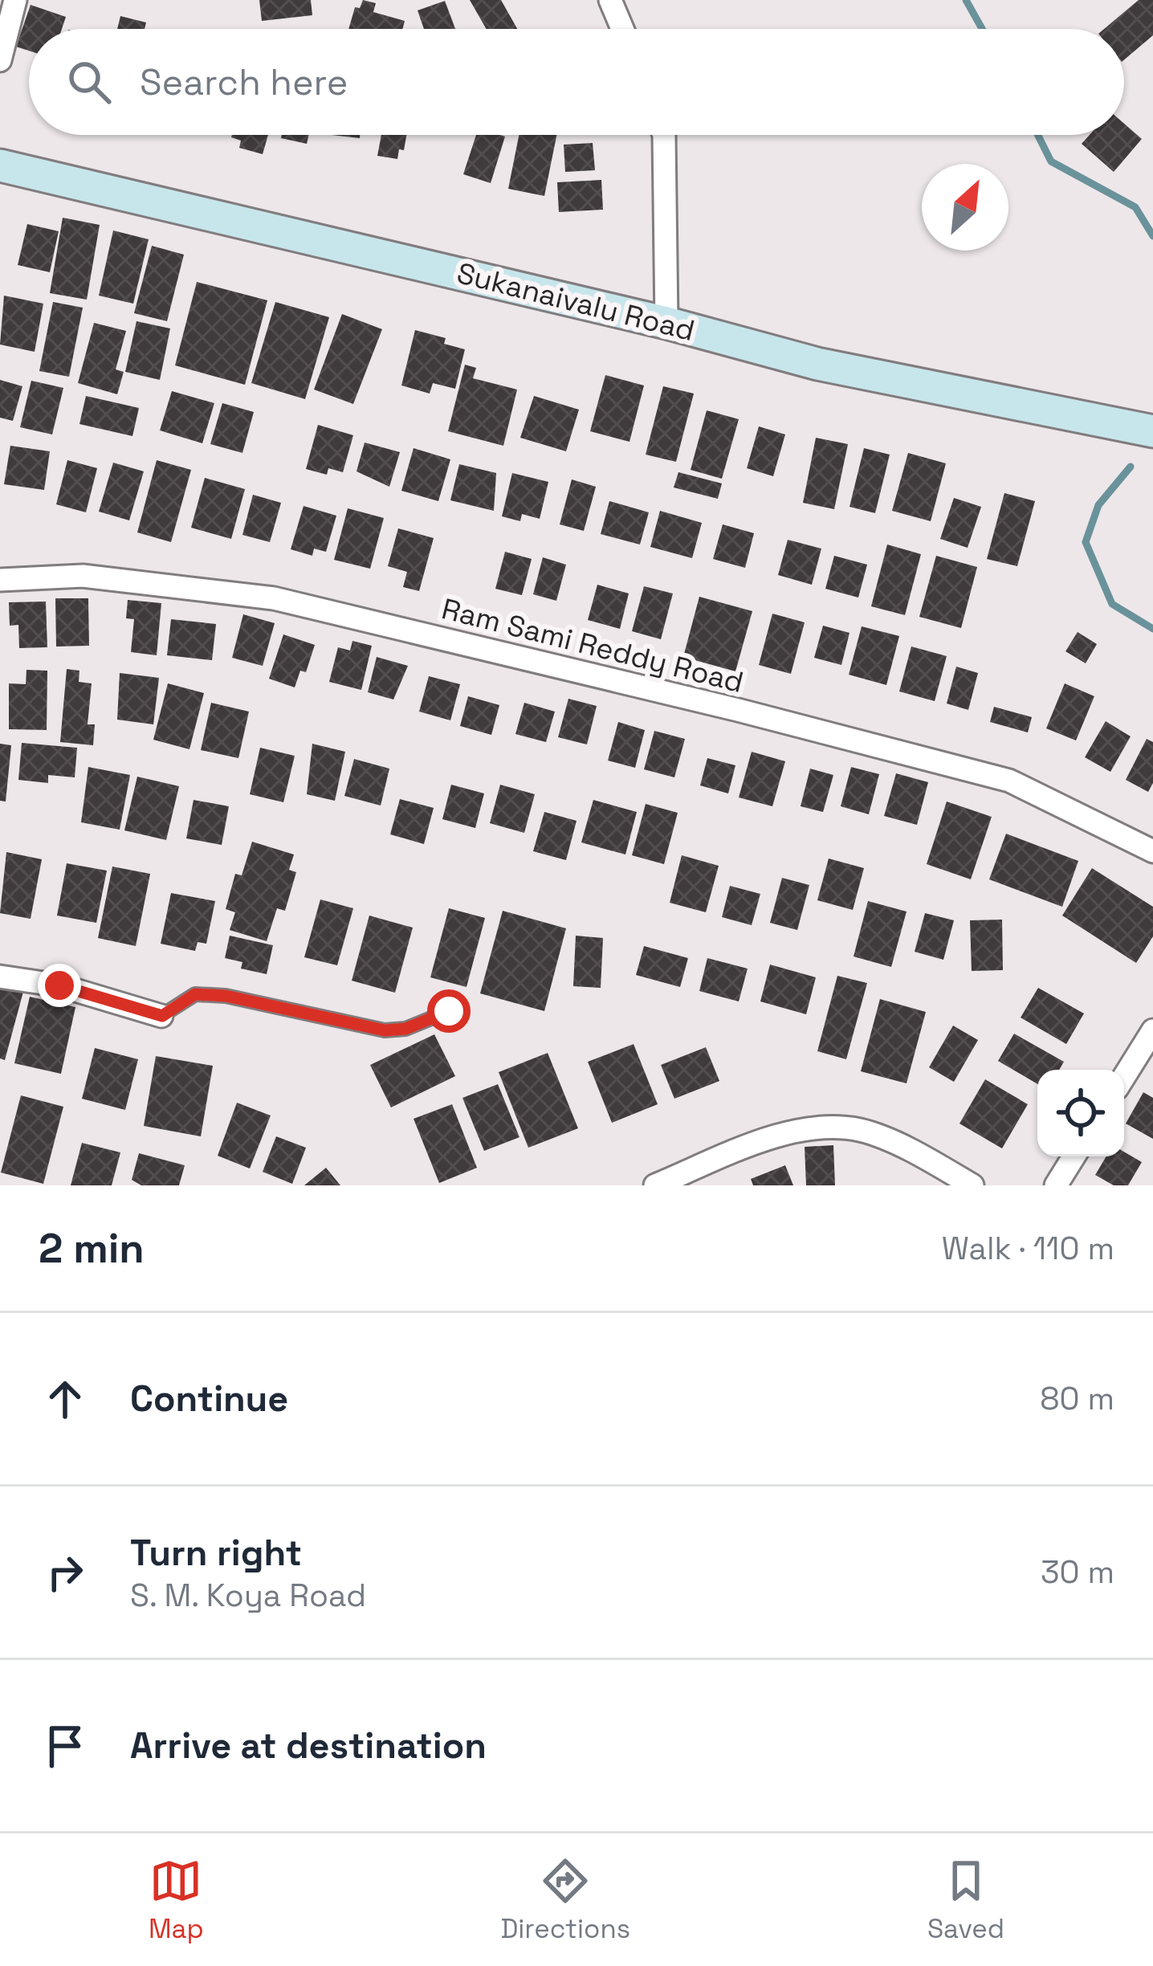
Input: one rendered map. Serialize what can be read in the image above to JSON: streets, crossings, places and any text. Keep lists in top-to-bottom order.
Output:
{
  "streets": {
    "main road": ["Sukanaivalu Road"],
    "street": ["Ram Sami Reddy Road"]
  },
  "north": "top right",
  "page": {
    "search": "Search here",
    "heading": ["2 min", "Walk · 110 m"],
    "list": [
      ["Continue", "80 m"],
      ["Turn right", "S. M. Koya Road", "30 m"],
      "Arrive at destination"
    ],
    "nav": ["Map", "Directions", "Saved"]
  }
}
